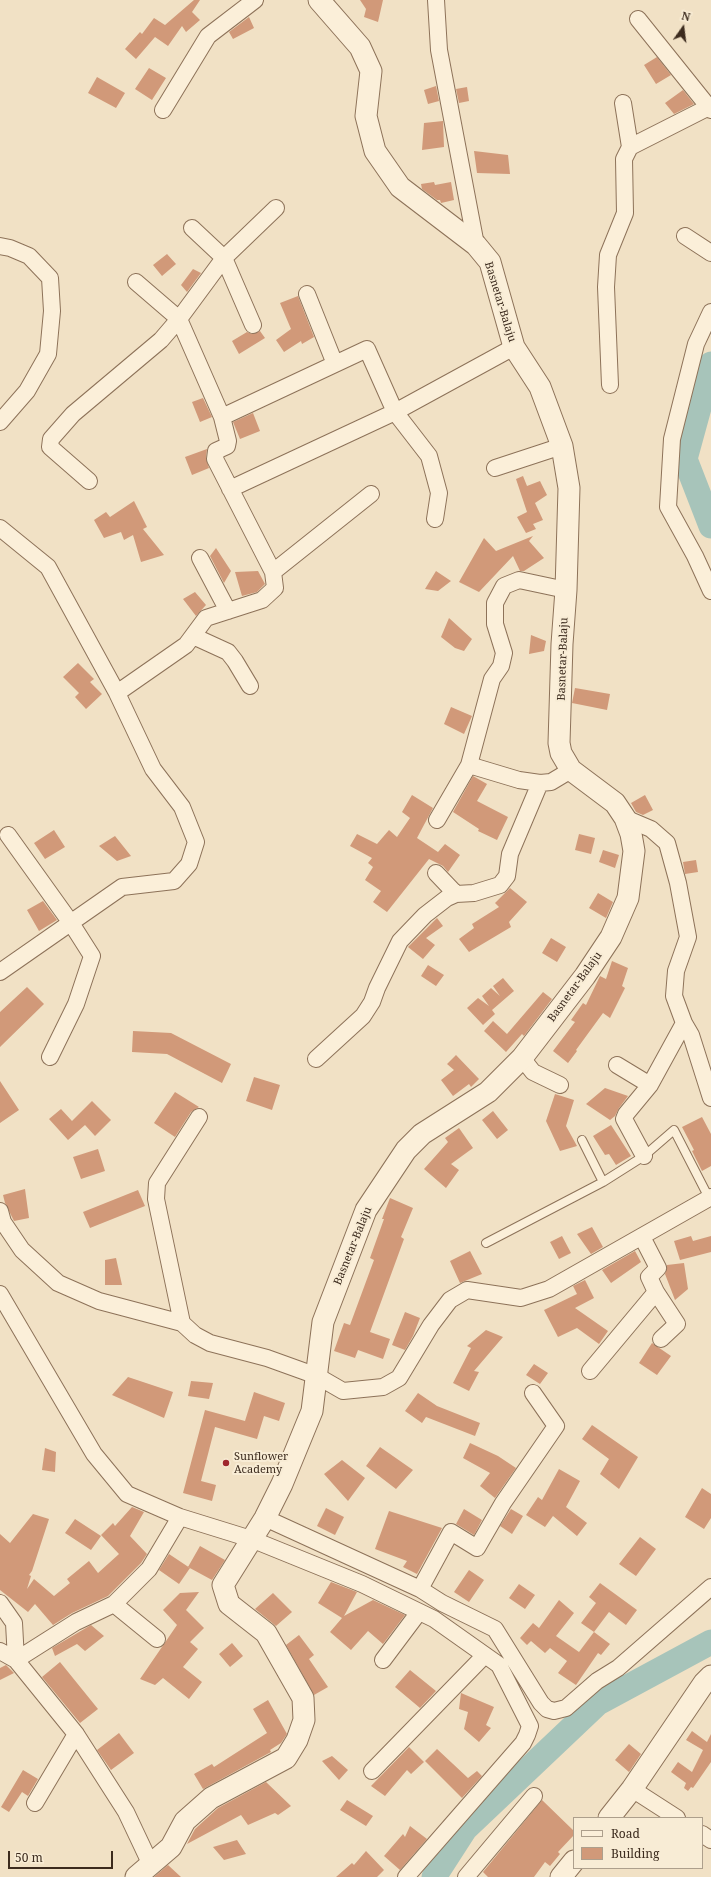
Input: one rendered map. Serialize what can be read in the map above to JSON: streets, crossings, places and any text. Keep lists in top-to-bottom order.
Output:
{
  "streets": {
    "street": ["Basnetar-Balaju"]
  },
  "places": ["Sunflower Academy"],
  "legend": ["Road", "Building"],
  "scale_bar": "50 m",
  "north": "top"
}
